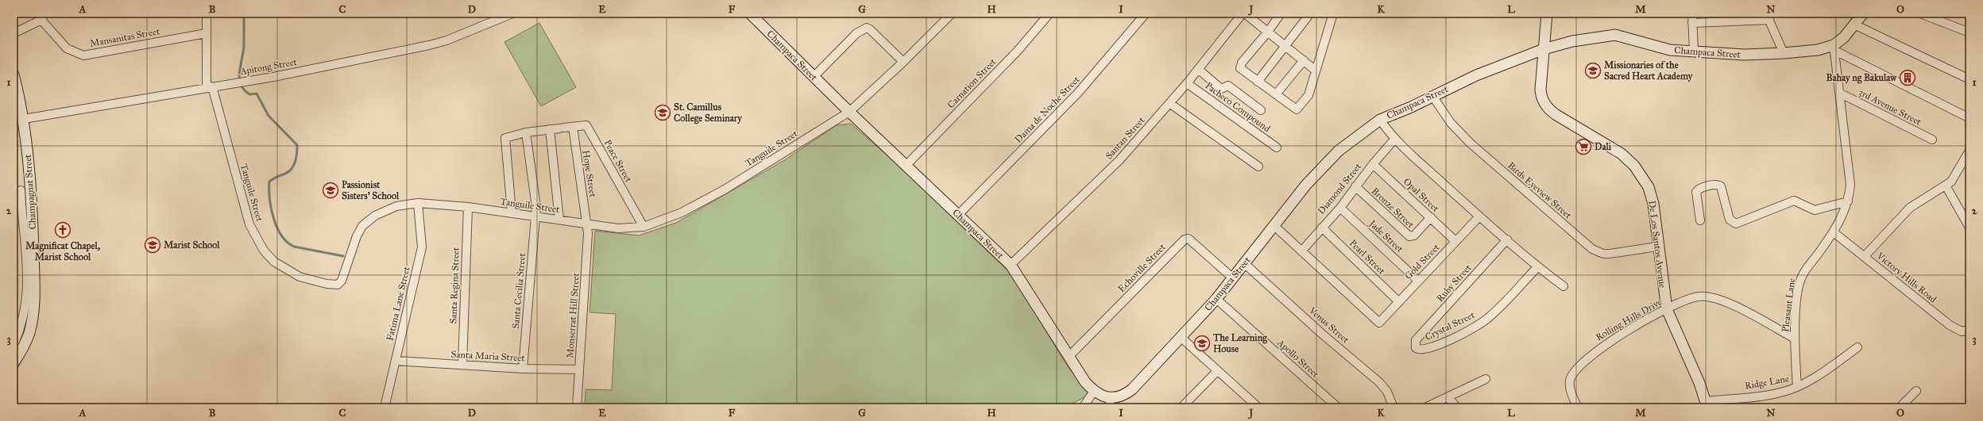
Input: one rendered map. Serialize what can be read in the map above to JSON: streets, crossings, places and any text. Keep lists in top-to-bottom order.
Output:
{
  "streets": {
    "street": [
      "Mansanitas Street",
      "Champaca Street",
      "Apitong Street",
      "Carnation Street",
      "Pacheco Compound",
      "3rd Avenue Street",
      "Dama de Noche Street",
      "Santan Street",
      "Tanguile Street",
      "Peace Street",
      "Hope Street",
      "Diamond Street",
      "Birds Eyeview Street",
      "Champagnat Street",
      "Opal Street",
      "Bronze Street",
      "Jade Street",
      "De Los Santos Avenue",
      "Pearl Street",
      "Gold Street",
      "Echoville Street",
      "Victory Hills Road",
      "Ruby Street",
      "Santa Regina Street",
      "Santa Cecilia Street",
      "Fatima Lane Street",
      "Pleasant Lane",
      "Monserrat Hill Street",
      "Rolling Hills Drive",
      "Venus Street",
      "Crystal Street",
      "Santa Maria Street",
      "Apollo Street",
      "Ridge Lane"
    ]
  },
  "crossings": [
    ["Champaca Street", "Carnation Street"],
    ["Champaca Street", "Dama de Noche Street"],
    ["Champaca Street", "Santan Street"],
    ["Champaca Street", "Tanguile Street"],
    ["Champaca Street", "Birds Eyeview Street"],
    ["Champaca Street", "De Los Santos Avenue"],
    ["Champaca Street", "Echoville Street"],
    ["Champaca Street", "Venus Street"],
    ["Champaca Street", "Apollo Street"],
    ["Apitong Street", "Tanguile Street"],
    ["Apitong Street", "Champagnat Street"],
    ["Pacheco Compound", "Santan Street"],
    ["Tanguile Street", "Peace Street"],
    ["Tanguile Street", "Hope Street"],
    ["Tanguile Street", "Santa Regina Street"],
    ["Tanguile Street", "Santa Cecilia Street"],
    ["Tanguile Street", "Fatima Lane Street"],
    ["Tanguile Street", "Monserrat Hill Street"],
    ["Peace Street", "Hope Street"],
    ["Peace Street", "Santa Cecilia Street"],
    ["Hope Street", "Monserrat Hill Street"],
    ["Diamond Street", "Opal Street"],
    ["Diamond Street", "Bronze Street"],
    ["Diamond Street", "Jade Street"],
    ["Diamond Street", "Pearl Street"],
    ["Diamond Street", "Gold Street"],
    ["Birds Eyeview Street", "De Los Santos Avenue"],
    ["Opal Street", "Bronze Street"],
    ["Opal Street", "Gold Street"],
    ["Jade Street", "Gold Street"],
    ["De Los Santos Avenue", "Rolling Hills Drive"],
    ["De Los Santos Avenue", "Ridge Lane"],
    ["Pearl Street", "Gold Street"],
    ["Victory Hills Road", "Pleasant Lane"],
    ["Ruby Street", "Crystal Street"],
    ["Santa Regina Street", "Santa Maria Street"],
    ["Santa Cecilia Street", "Santa Maria Street"],
    ["Fatima Lane Street", "Santa Maria Street"],
    ["Pleasant Lane", "Rolling Hills Drive"],
    ["Monserrat Hill Street", "Santa Maria Street"]
  ],
  "places": {
    "school or university": [
      "Missionaries of the Sacred Heart Academy",
      "St. Camillus College Seminary",
      "Passionist Sisters' School",
      "Marist School",
      "The Learning House"
    ],
    "building": ["Bahay ng Bakulaw"],
    "supermarket": ["Dali"],
    "church": ["Magnificat Chapel, Marist School"]
  },
  "grid": {
    "columns": [
      "A",
      "B",
      "C",
      "D",
      "E",
      "F",
      "G",
      "H",
      "I",
      "J",
      "K",
      "L",
      "M",
      "N",
      "O"
    ],
    "rows": ["1", "2", "3"]
  }
}
